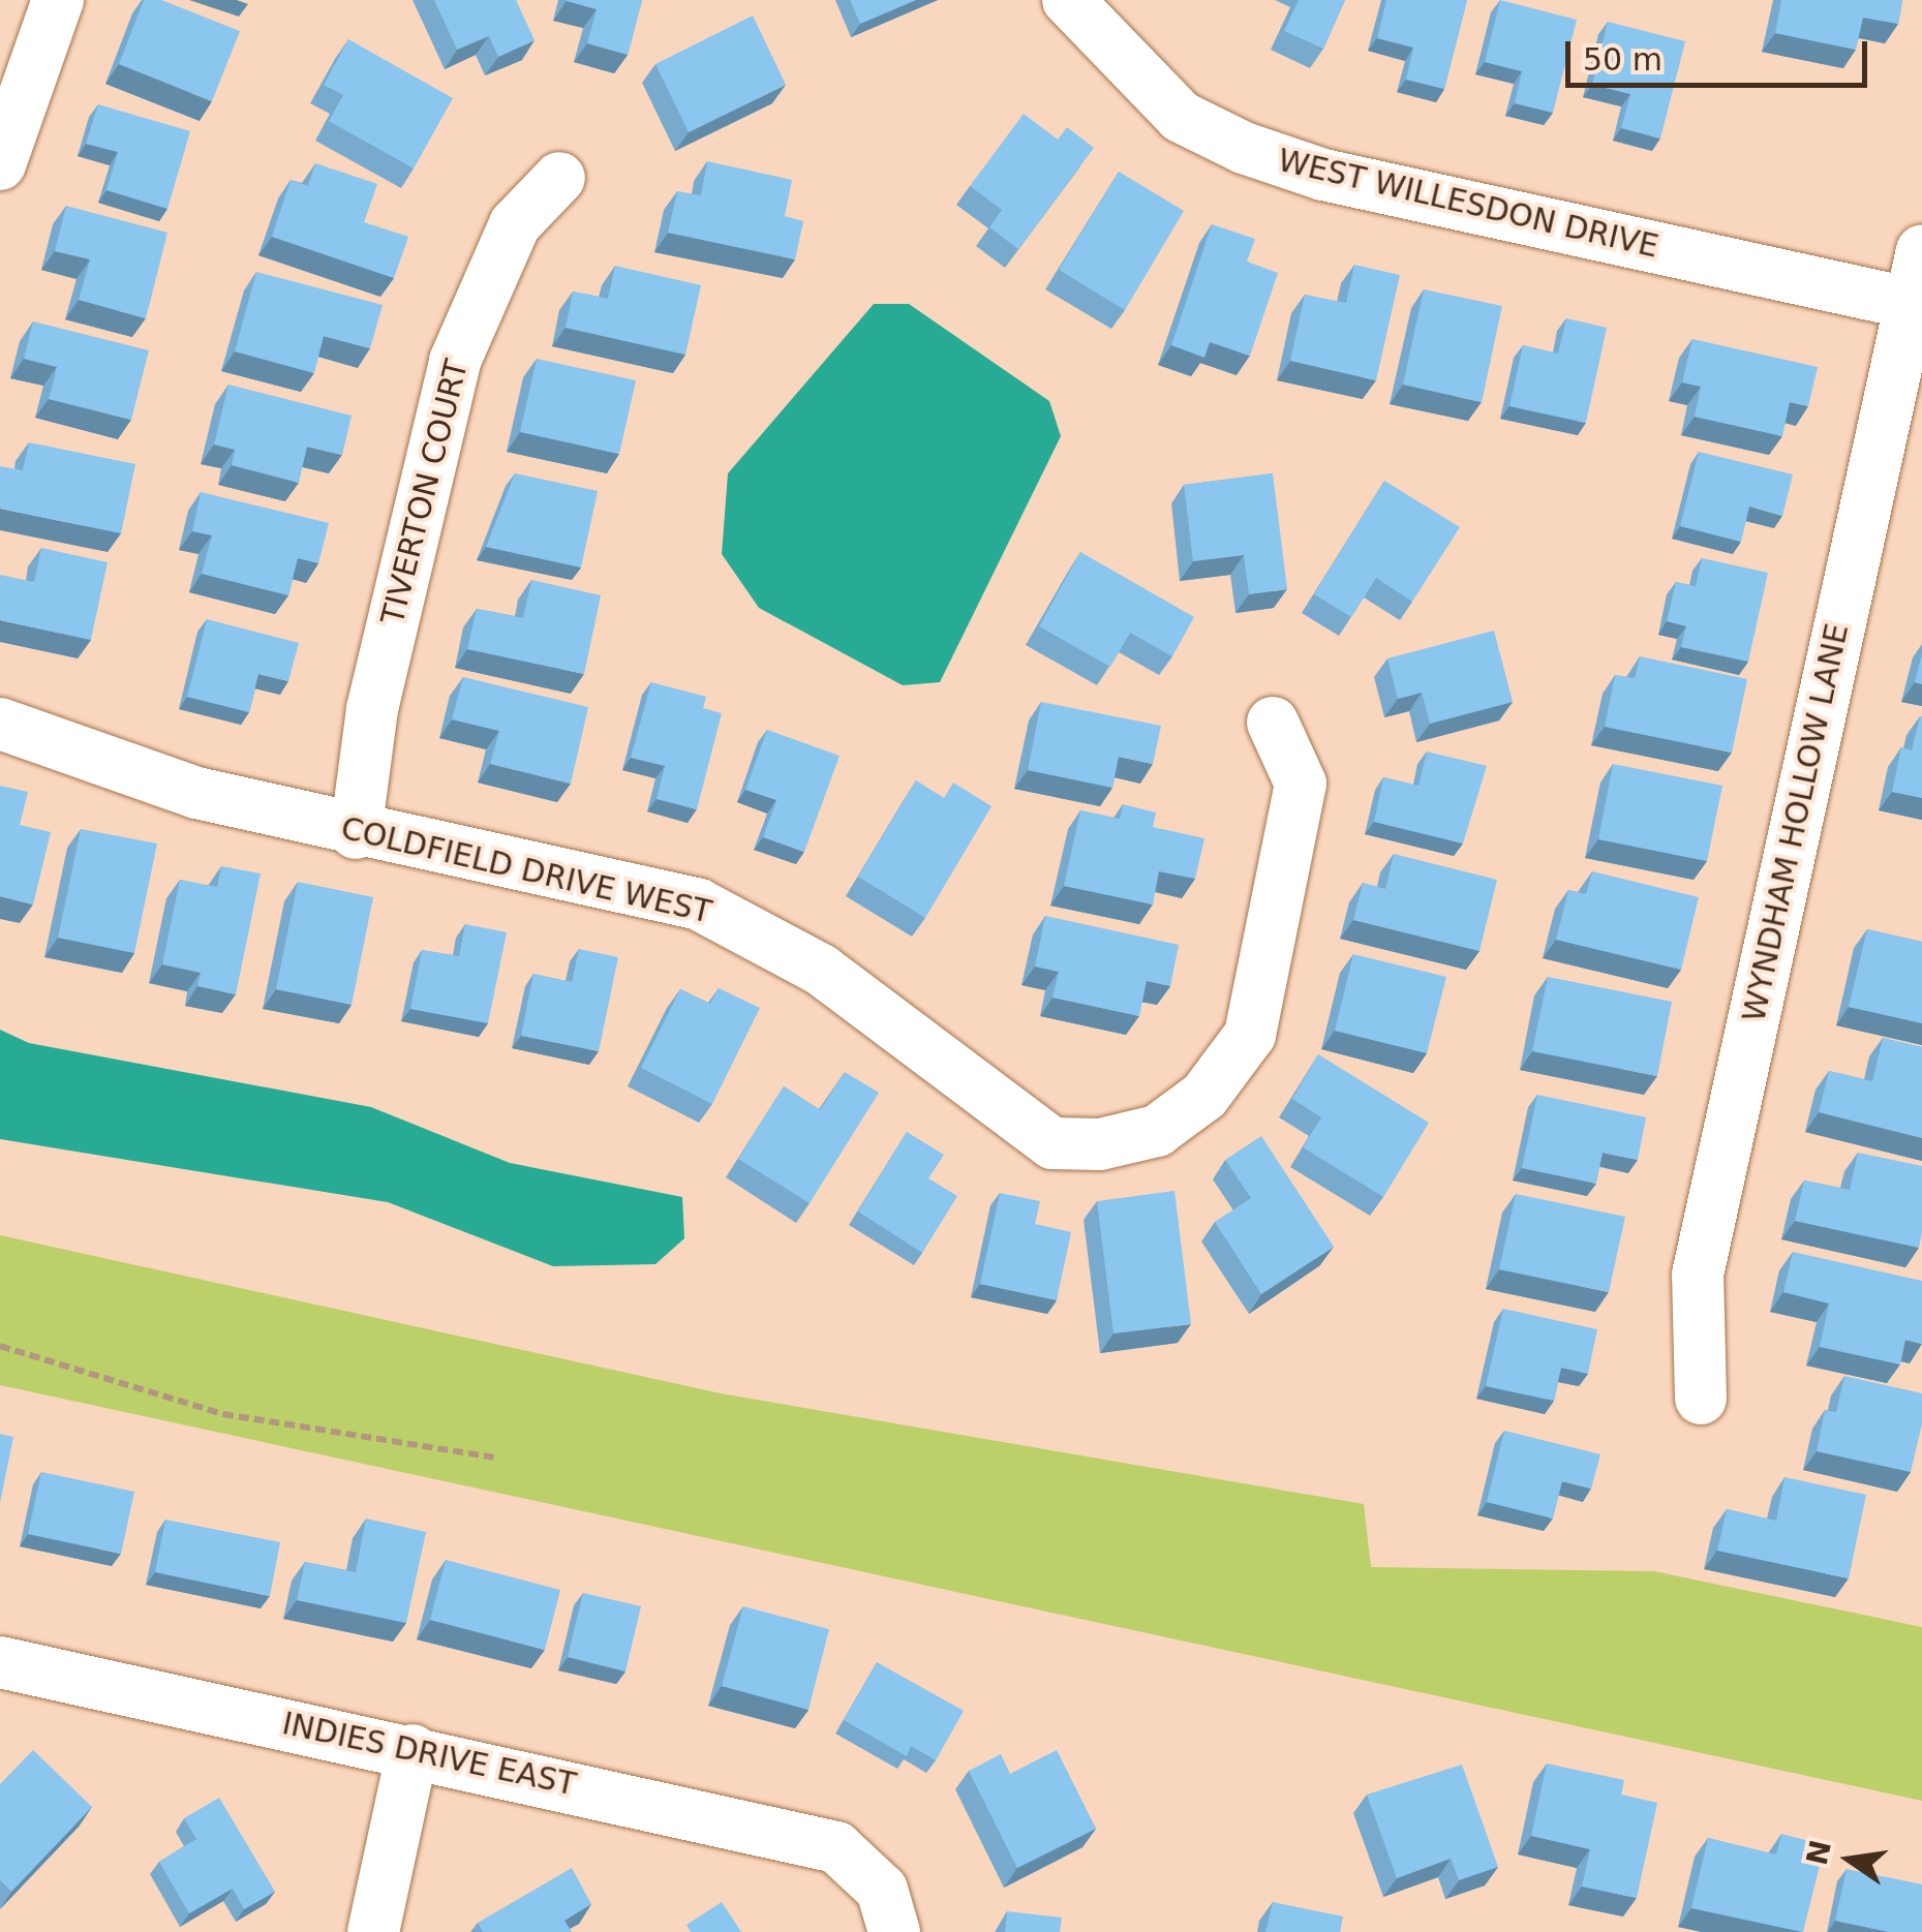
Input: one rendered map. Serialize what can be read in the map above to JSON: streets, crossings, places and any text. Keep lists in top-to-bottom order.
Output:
{
  "streets": {
    "street": [
      "WEST WILLESDON DRIVE",
      "TIVERTON COURT",
      "WYNDHAM HOLLOW LANE",
      "COLDFIELD DRIVE WEST",
      "INDIES DRIVE EAST"
    ]
  },
  "crossings": [
    ["WEST WILLESDON DRIVE", "WYNDHAM HOLLOW LANE"],
    ["TIVERTON COURT", "COLDFIELD DRIVE WEST"]
  ],
  "scale_bar": "50 m",
  "north": "left"
}
